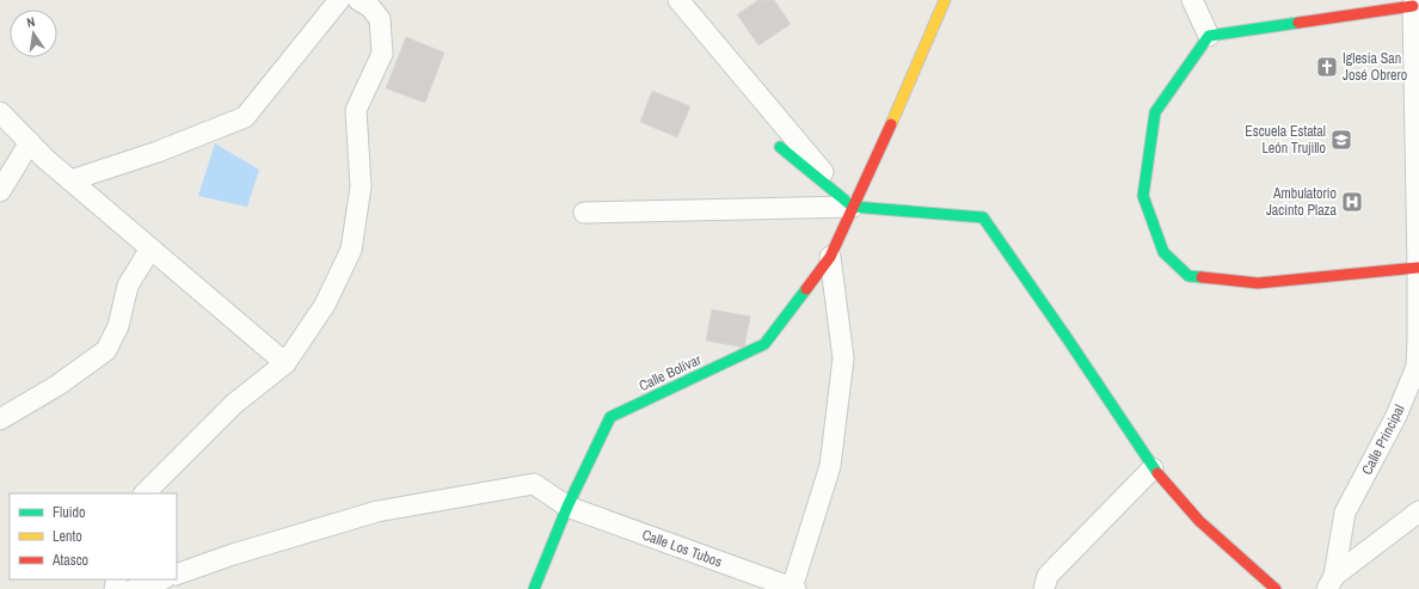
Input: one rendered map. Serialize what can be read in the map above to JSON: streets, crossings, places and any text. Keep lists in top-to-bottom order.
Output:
{
  "streets": {
    "street": ["Calle Bolívar", "Calle Principal", "Calle Los Tubos"]
  },
  "crossings": [
    ["Calle Bolívar", "Calle Los Tubos"]
  ],
  "places": {
    "church": ["Iglesia San José Obrero"],
    "school or university": ["Escuela Estatal León Trujillo"],
    "hospital": ["Ambulatorio Jacinto Plaza"]
  },
  "legend": ["Fluido", "Lento", "Atasco"],
  "north": "top"
}
